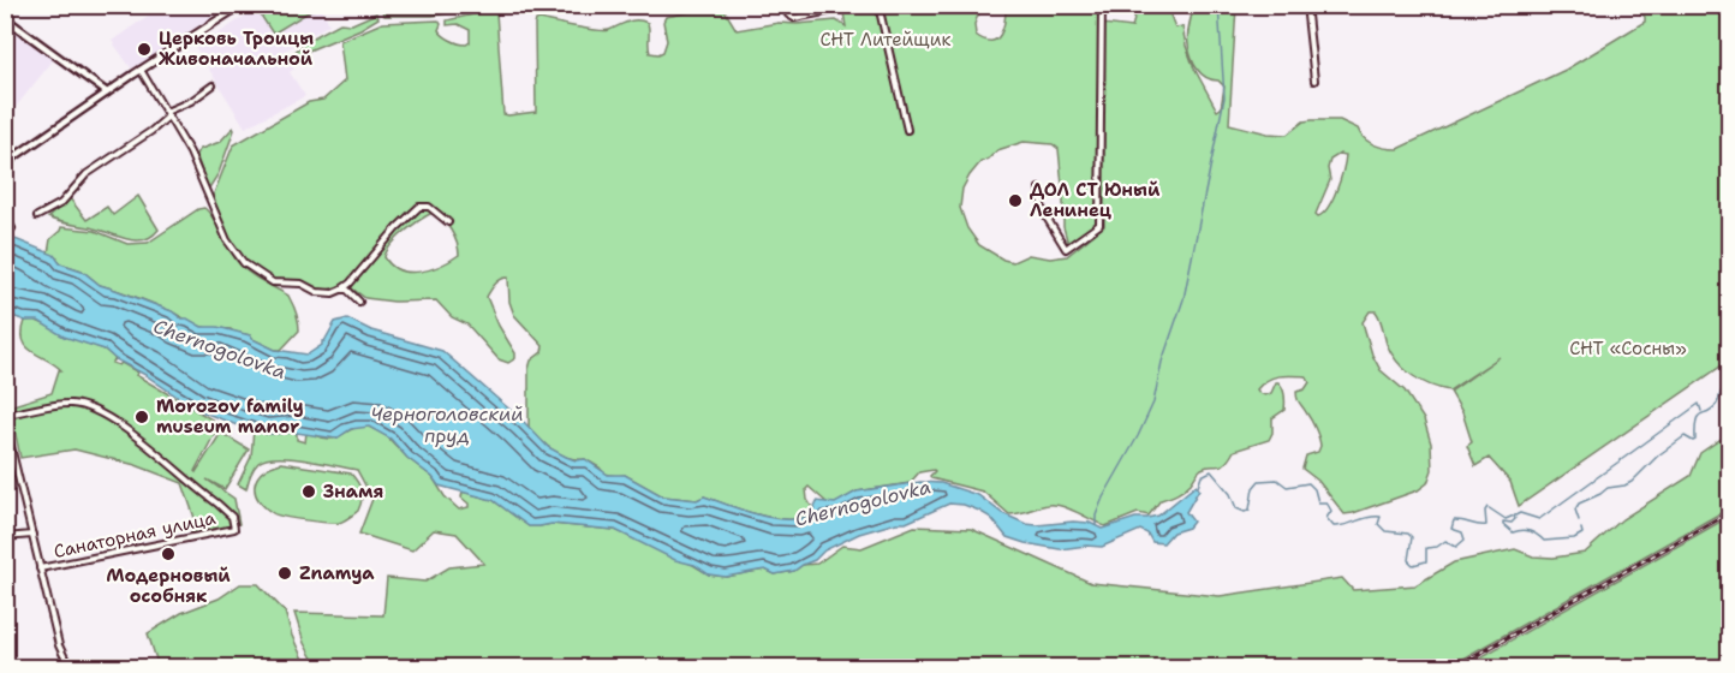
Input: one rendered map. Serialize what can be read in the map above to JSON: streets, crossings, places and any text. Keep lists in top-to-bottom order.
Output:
{
  "streets": {
    "street": ["Санаторная улица"]
  },
  "water": ["Chernogolovka", "Черноголовский пруд"],
  "parks": ["СНТ Литейщик", "СНТ «Сосны»"],
  "places": [
    "Церковь Троицы Живоначальной",
    "ДОЛ СТ Юный Ленинец",
    "Morozov family museum manor",
    "Знамя",
    "Модерновый особняк",
    "Znamya"
  ]
}
